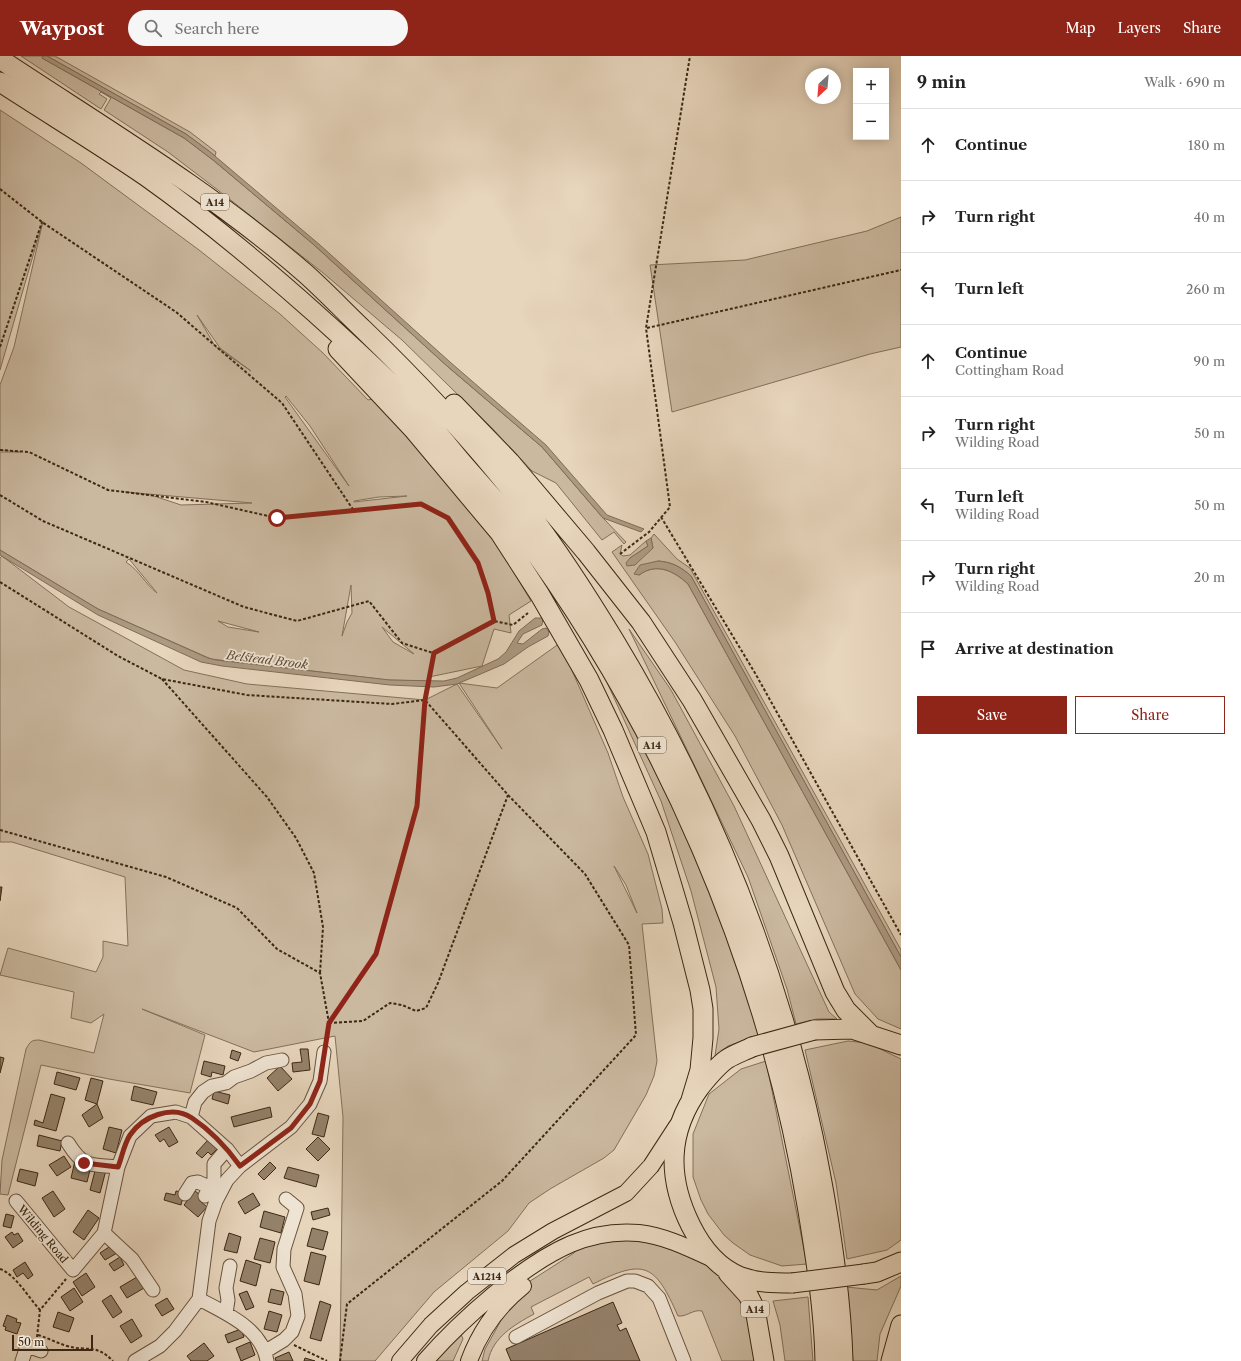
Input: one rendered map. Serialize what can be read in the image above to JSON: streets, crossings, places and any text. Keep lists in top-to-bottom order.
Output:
{
  "streets": {
    "highway": ["A14"],
    "main road": ["A1214"],
    "street": ["Wilding Road"]
  },
  "crossings": [
    ["A14", "A1214"]
  ],
  "water": ["Belstead Brook"],
  "scale_bar": "50 m",
  "north": "bottom left",
  "page": {
    "header": "Waypost",
    "search": "Search here",
    "nav": ["Map", "Layers", "Share"],
    "heading": ["9 min", "Walk · 690 m"],
    "map_buttons": ["+", "−"],
    "list": [
      ["Continue", "180 m"],
      ["Turn right", "40 m"],
      ["Turn left", "260 m"],
      ["Continue", "Cottingham Road", "90 m"],
      ["Turn right", "Wilding Road", "50 m"],
      ["Turn left", "Wilding Road", "50 m"],
      ["Turn right", "Wilding Road", "20 m"],
      "Arrive at destination"
    ],
    "buttons": ["Save", "Share"],
    "scale": "50 m"
  }
}
